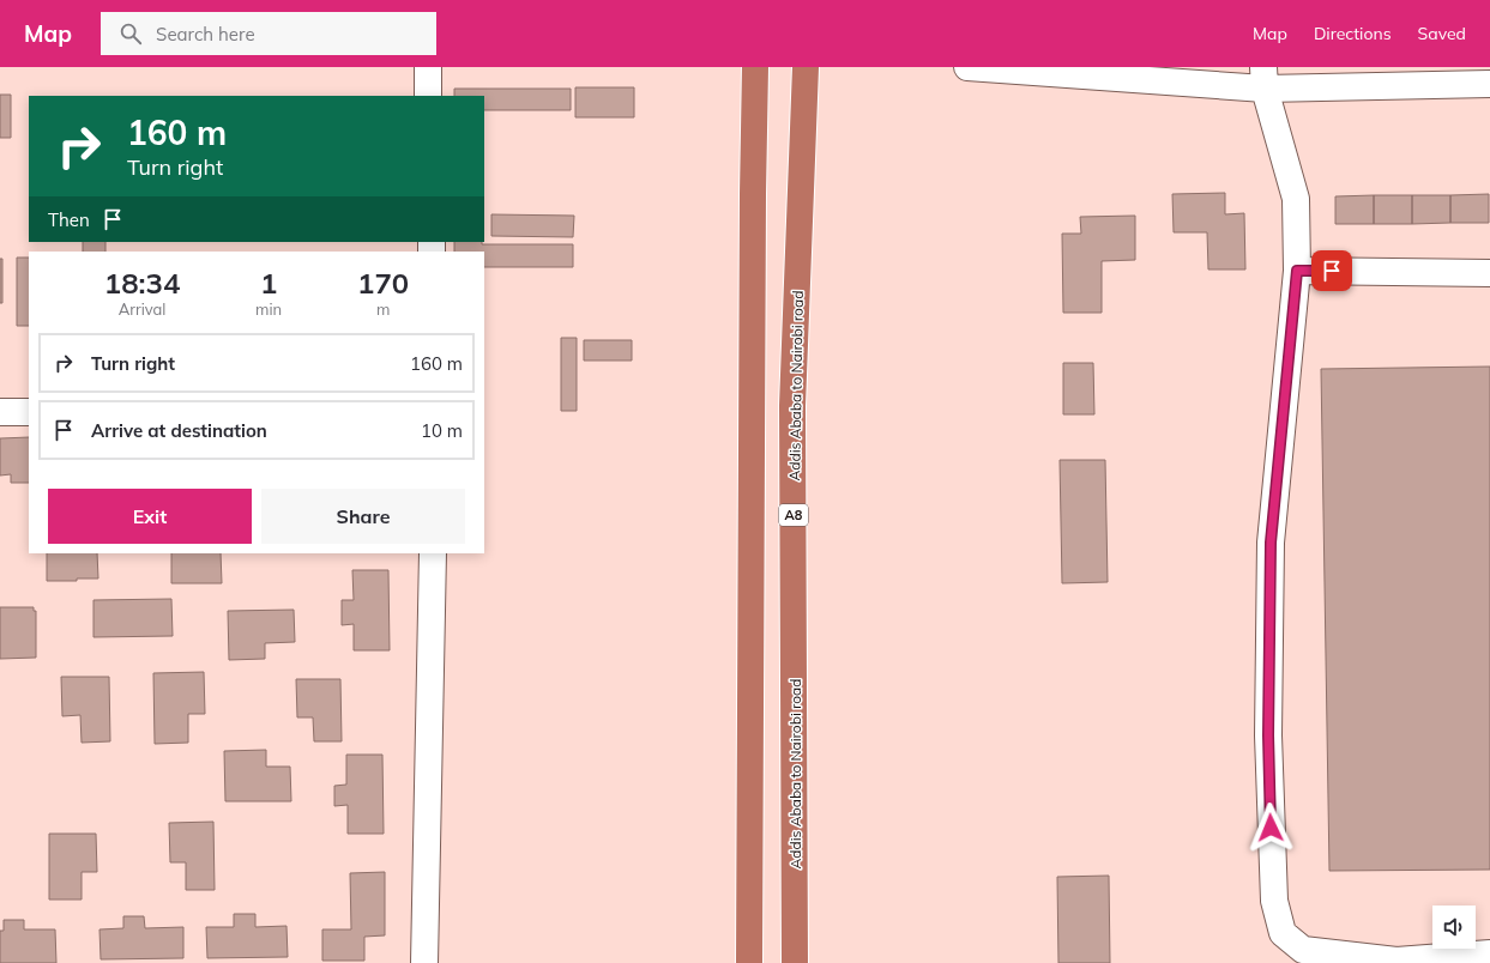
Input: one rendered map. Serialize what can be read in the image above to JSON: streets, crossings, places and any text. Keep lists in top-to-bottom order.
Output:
{
  "streets": {
    "highway": ["Addis Ababa to Nairobi road", "A8"]
  },
  "page": {
    "header": "Map",
    "search": "Search here",
    "nav": ["Map", "Directions", "Saved"],
    "turn": ["160 m", "Turn right"],
    "then": "Then",
    "eta": [
      "18:34",
      "Arrival",
      "1",
      "min",
      "170",
      "m"
    ],
    "list": [
      {
        "name": "Turn right",
        "value": "160 m"
      },
      {
        "name": "Arrive at destination",
        "value": "10 m"
      }
    ],
    "buttons": ["Exit", "Share"]
  }
}
